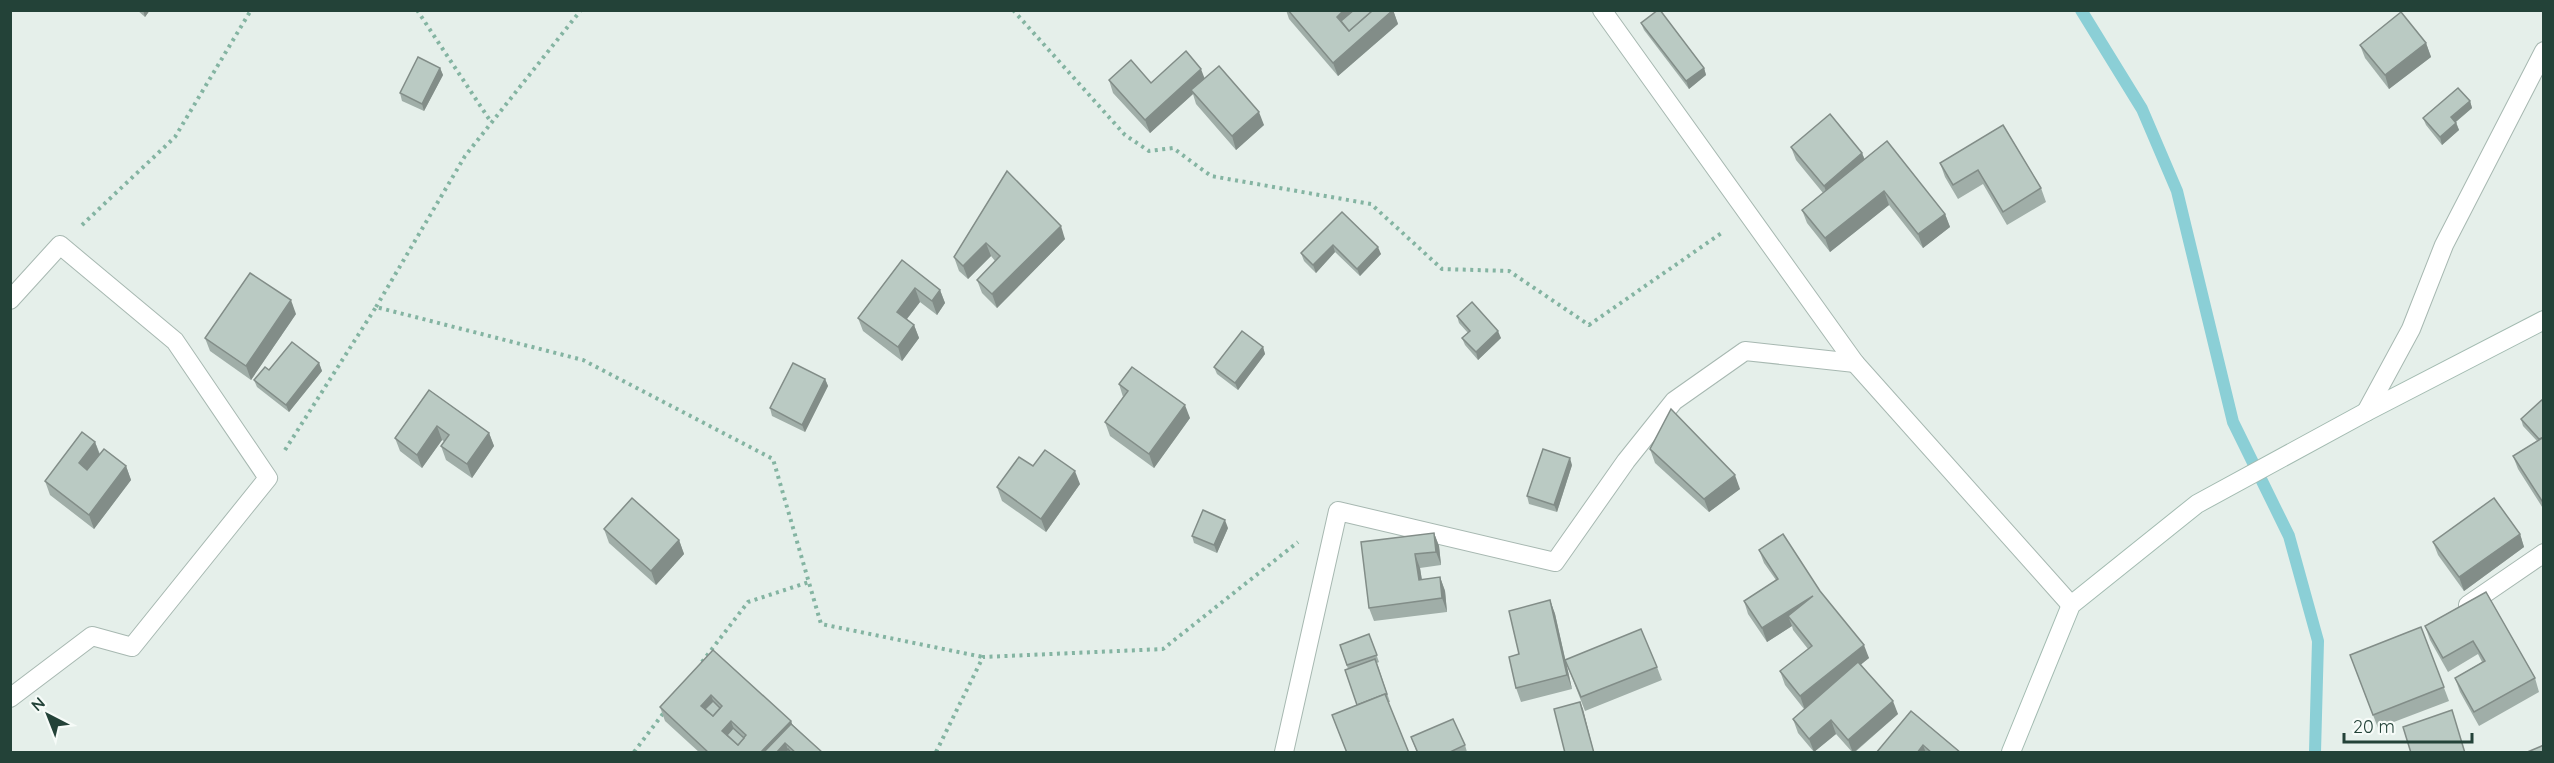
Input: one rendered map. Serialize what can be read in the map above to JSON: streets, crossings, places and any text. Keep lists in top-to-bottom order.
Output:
{
  "scale_bar": "20 m",
  "north": "top left"
}
